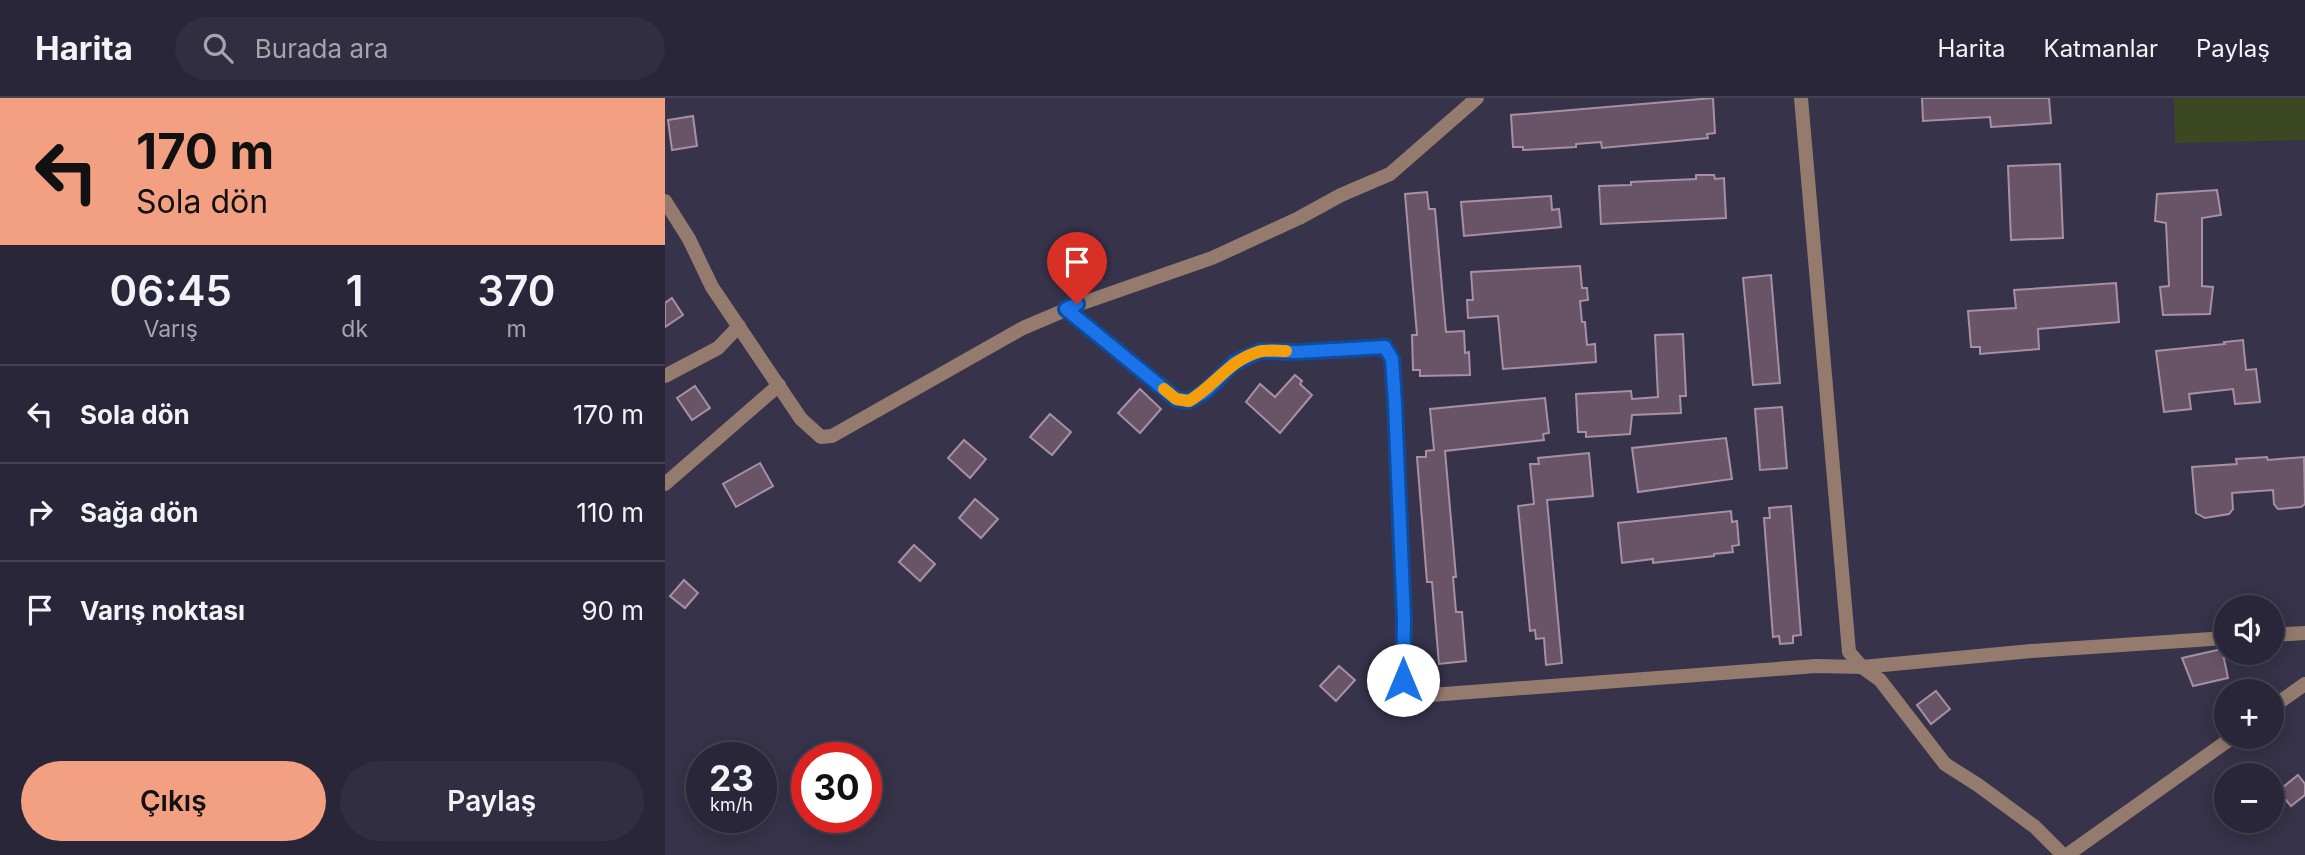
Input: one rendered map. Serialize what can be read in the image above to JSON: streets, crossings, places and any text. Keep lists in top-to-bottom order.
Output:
{
  "page": {
    "header": "Harita",
    "search": "Burada ara",
    "nav": ["Harita", "Katmanlar", "Paylaş"],
    "turn": ["170 m", "Sola dön"],
    "eta": [
      "06:45",
      "Varış",
      "1",
      "dk",
      "370",
      "m"
    ],
    "list": [
      {
        "name": "Sola dön",
        "value": "170 m"
      },
      {
        "name": "Sağa dön",
        "value": "110 m"
      },
      {
        "name": "Varış noktası",
        "value": "90 m"
      }
    ],
    "map_buttons": ["+", "−"],
    "speed": "23 km/h",
    "limit": "30",
    "buttons": ["Çıkış", "Paylaş"]
  }
}
